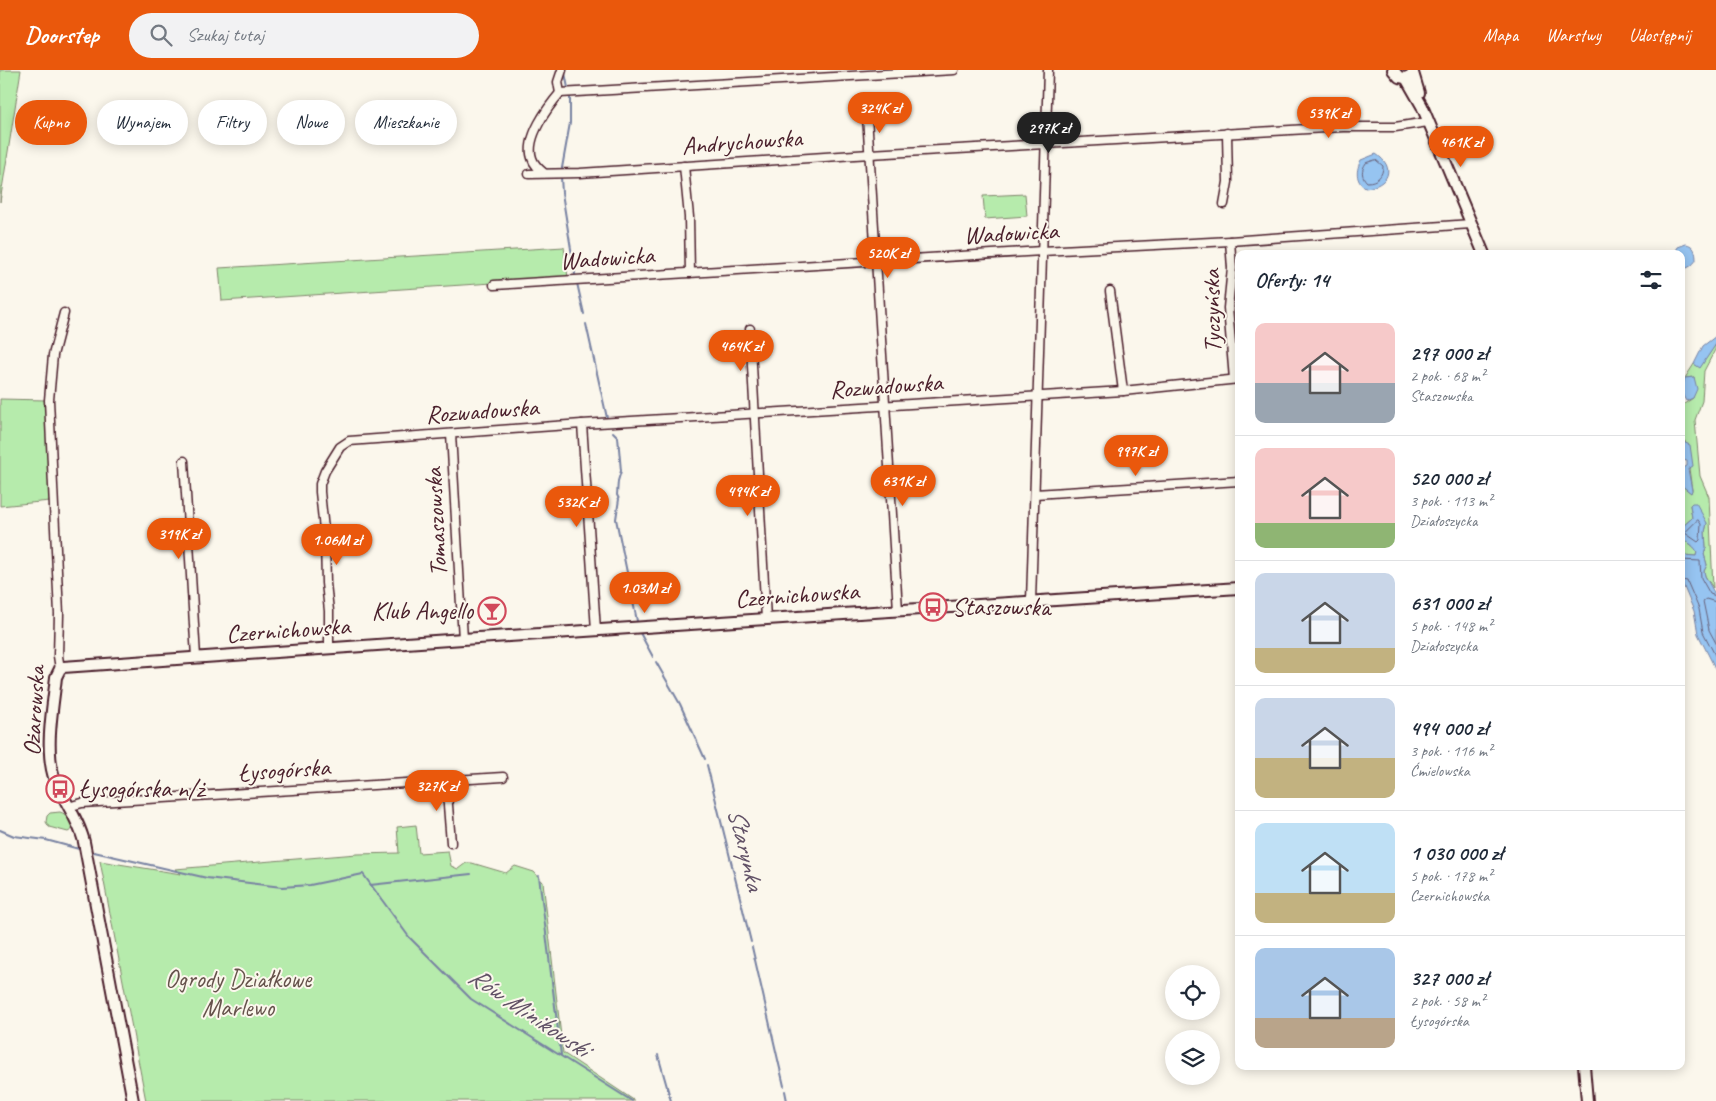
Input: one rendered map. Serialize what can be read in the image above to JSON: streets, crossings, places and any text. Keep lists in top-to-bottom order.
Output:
{
  "streets": {
    "street": [
      "Andrychowska",
      "Wadowicka",
      "Tyczyńska",
      "Rozwadowska",
      "Tomaszowska",
      "Czernichowska",
      "Ożarowska",
      "Łysogórska"
    ]
  },
  "crossings": [
    ["Wadowicka", "Tyczyńska"],
    ["Rozwadowska", "Tomaszowska"],
    ["Rozwadowska", "Czernichowska"],
    ["Tomaszowska", "Czernichowska"],
    ["Czernichowska", "Ożarowska"],
    ["Ożarowska", "Łysogórska"]
  ],
  "water": ["Starynka", "Rów Minikowski"],
  "parks": ["Ogrody Działkowe Marlewo"],
  "places": {
    "bus stop": ["Staszowska", "Łysogórska n/ż"],
    "bar": ["Klub Angello"]
  },
  "page": {
    "header": "Doorstep",
    "search": "Szukaj tutaj",
    "nav": ["Mapa", "Warstwy", "Udostępnij"],
    "price": [
      "324K zł",
      "539K zł",
      "297K zł",
      "461K zł",
      "520K zł",
      "464K zł",
      "997K zł",
      "631K zł",
      "494K zł",
      "532K zł",
      "319K zł",
      "1.06M zł",
      "1.03M zł",
      "327K zł"
    ],
    "chip": [
      "Kupno",
      "Wynajem",
      "Filtry",
      "Nowe",
      "Mieszkanie"
    ],
    "heading": "Oferty: 14",
    "list": [
      {
        "name": "297 000 zł",
        "note": "2 pok. · 68 m² · Staszowska"
      },
      {
        "name": "520 000 zł",
        "note": "3 pok. · 113 m² · Działoszycka"
      },
      {
        "name": "631 000 zł",
        "note": "5 pok. · 148 m² · Działoszycka"
      },
      {
        "name": "494 000 zł",
        "note": "3 pok. · 116 m² · Ćmielowska"
      },
      {
        "name": "1 030 000 zł",
        "note": "5 pok. · 178 m² · Czernichowska"
      },
      {
        "name": "327 000 zł",
        "note": "2 pok. · 58 m² · Łysogórska"
      }
    ]
  }
}
